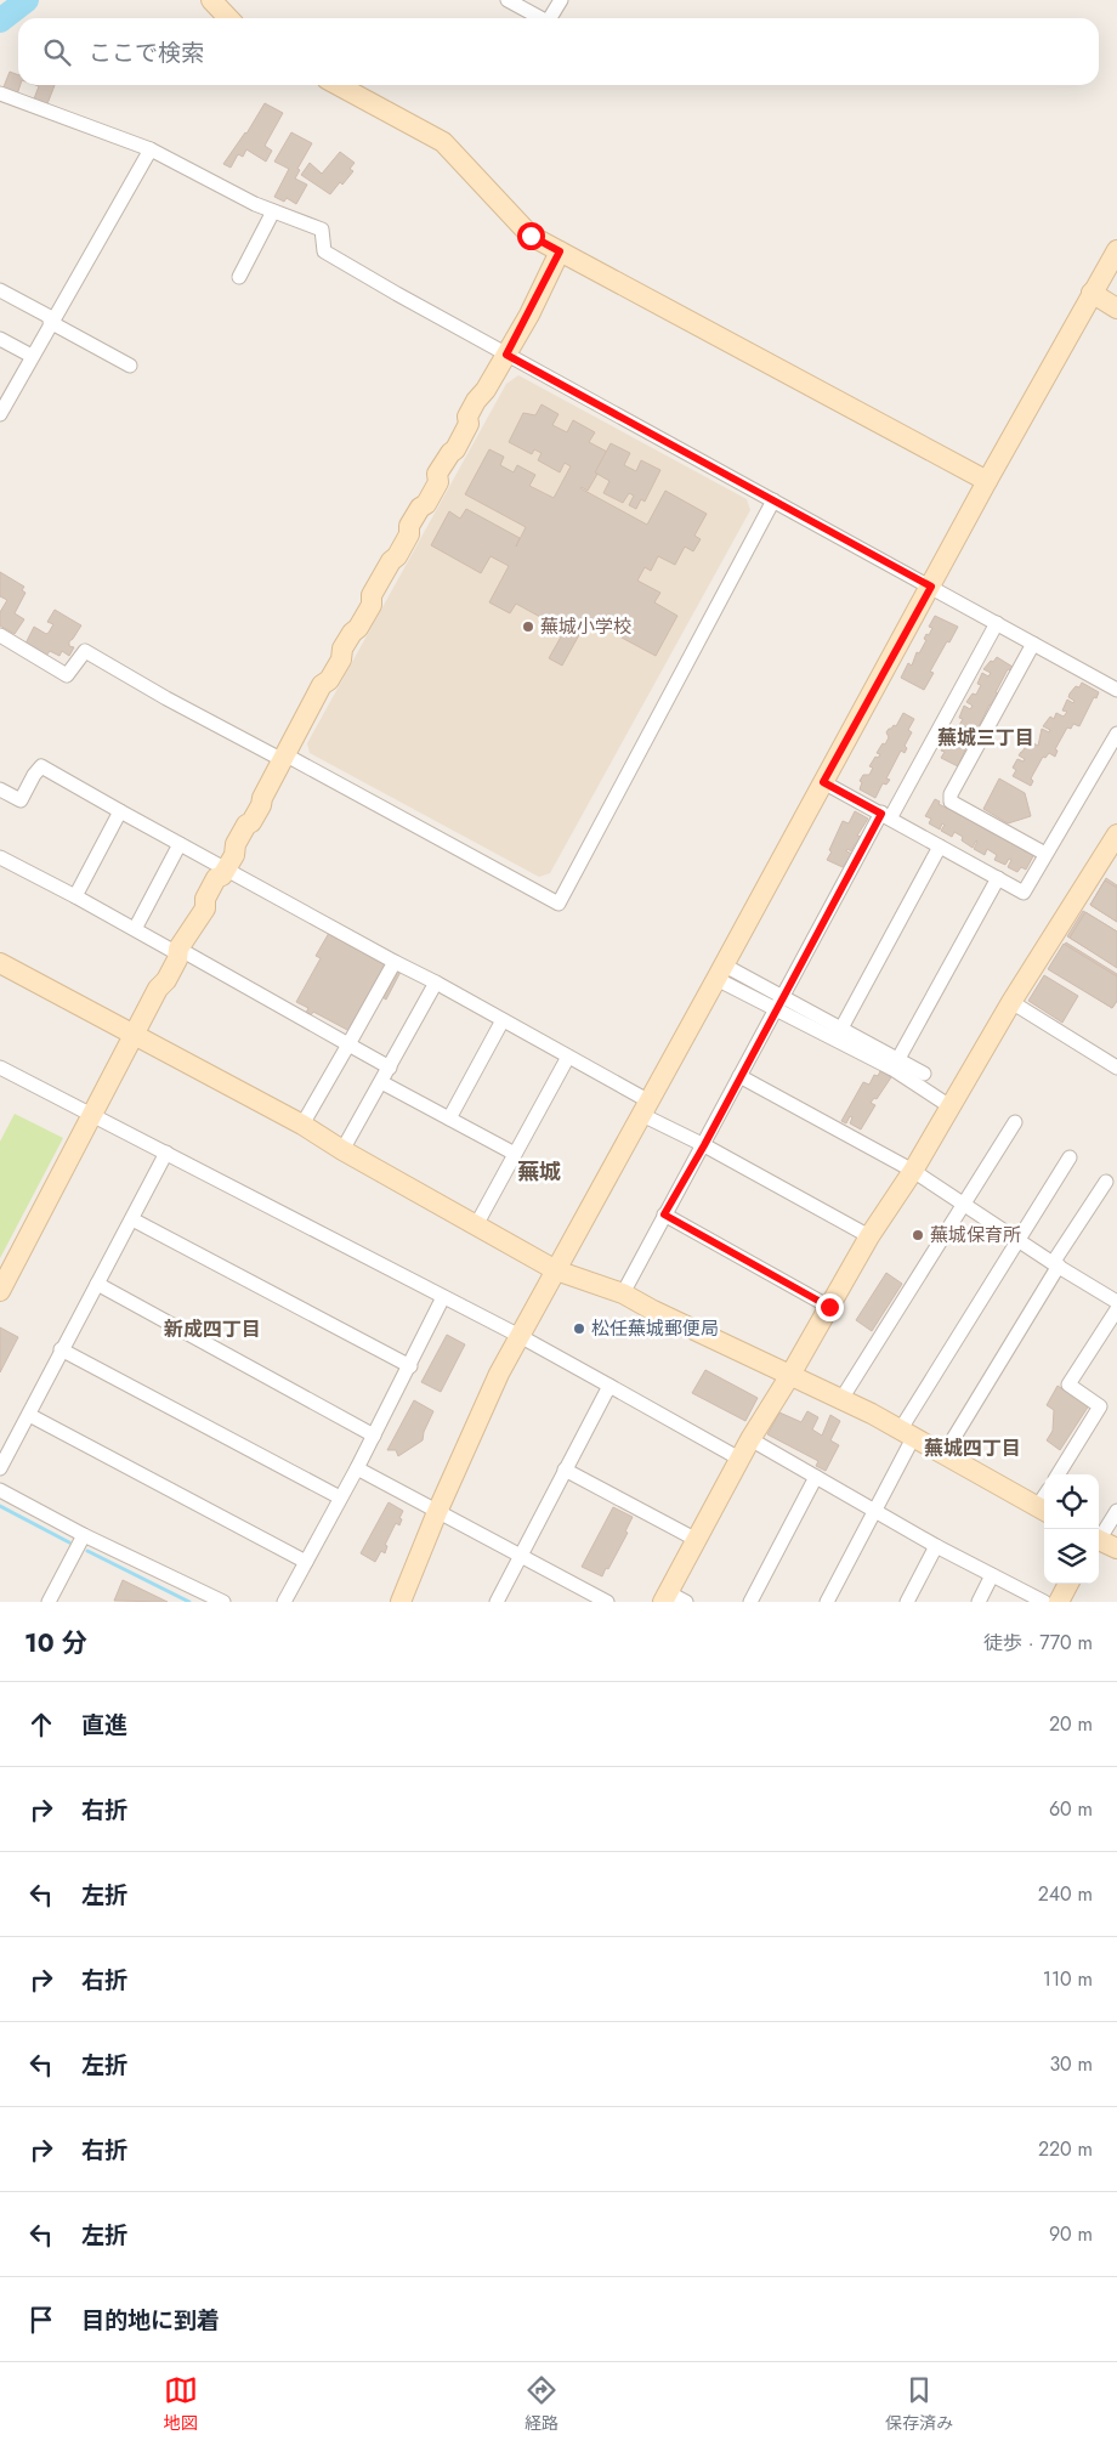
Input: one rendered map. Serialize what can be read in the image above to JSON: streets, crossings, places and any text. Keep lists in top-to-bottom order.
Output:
{
  "districts": [
    "蕪城三丁目",
    "蕪城",
    "新成四丁目",
    "蕪城四丁目"
  ],
  "places": ["蕪城小学校", "蕪城保育所", "松任蕪城郵便局"],
  "page": {
    "search": "ここで検索",
    "heading": ["10 分", "徒歩 · 770 m"],
    "list": [
      ["直進", "20 m"],
      ["右折", "60 m"],
      ["左折", "240 m"],
      ["右折", "110 m"],
      ["左折", "30 m"],
      ["右折", "220 m"],
      ["左折", "90 m"],
      "目的地に到着"
    ],
    "nav": ["地図", "経路", "保存済み"]
  }
}
